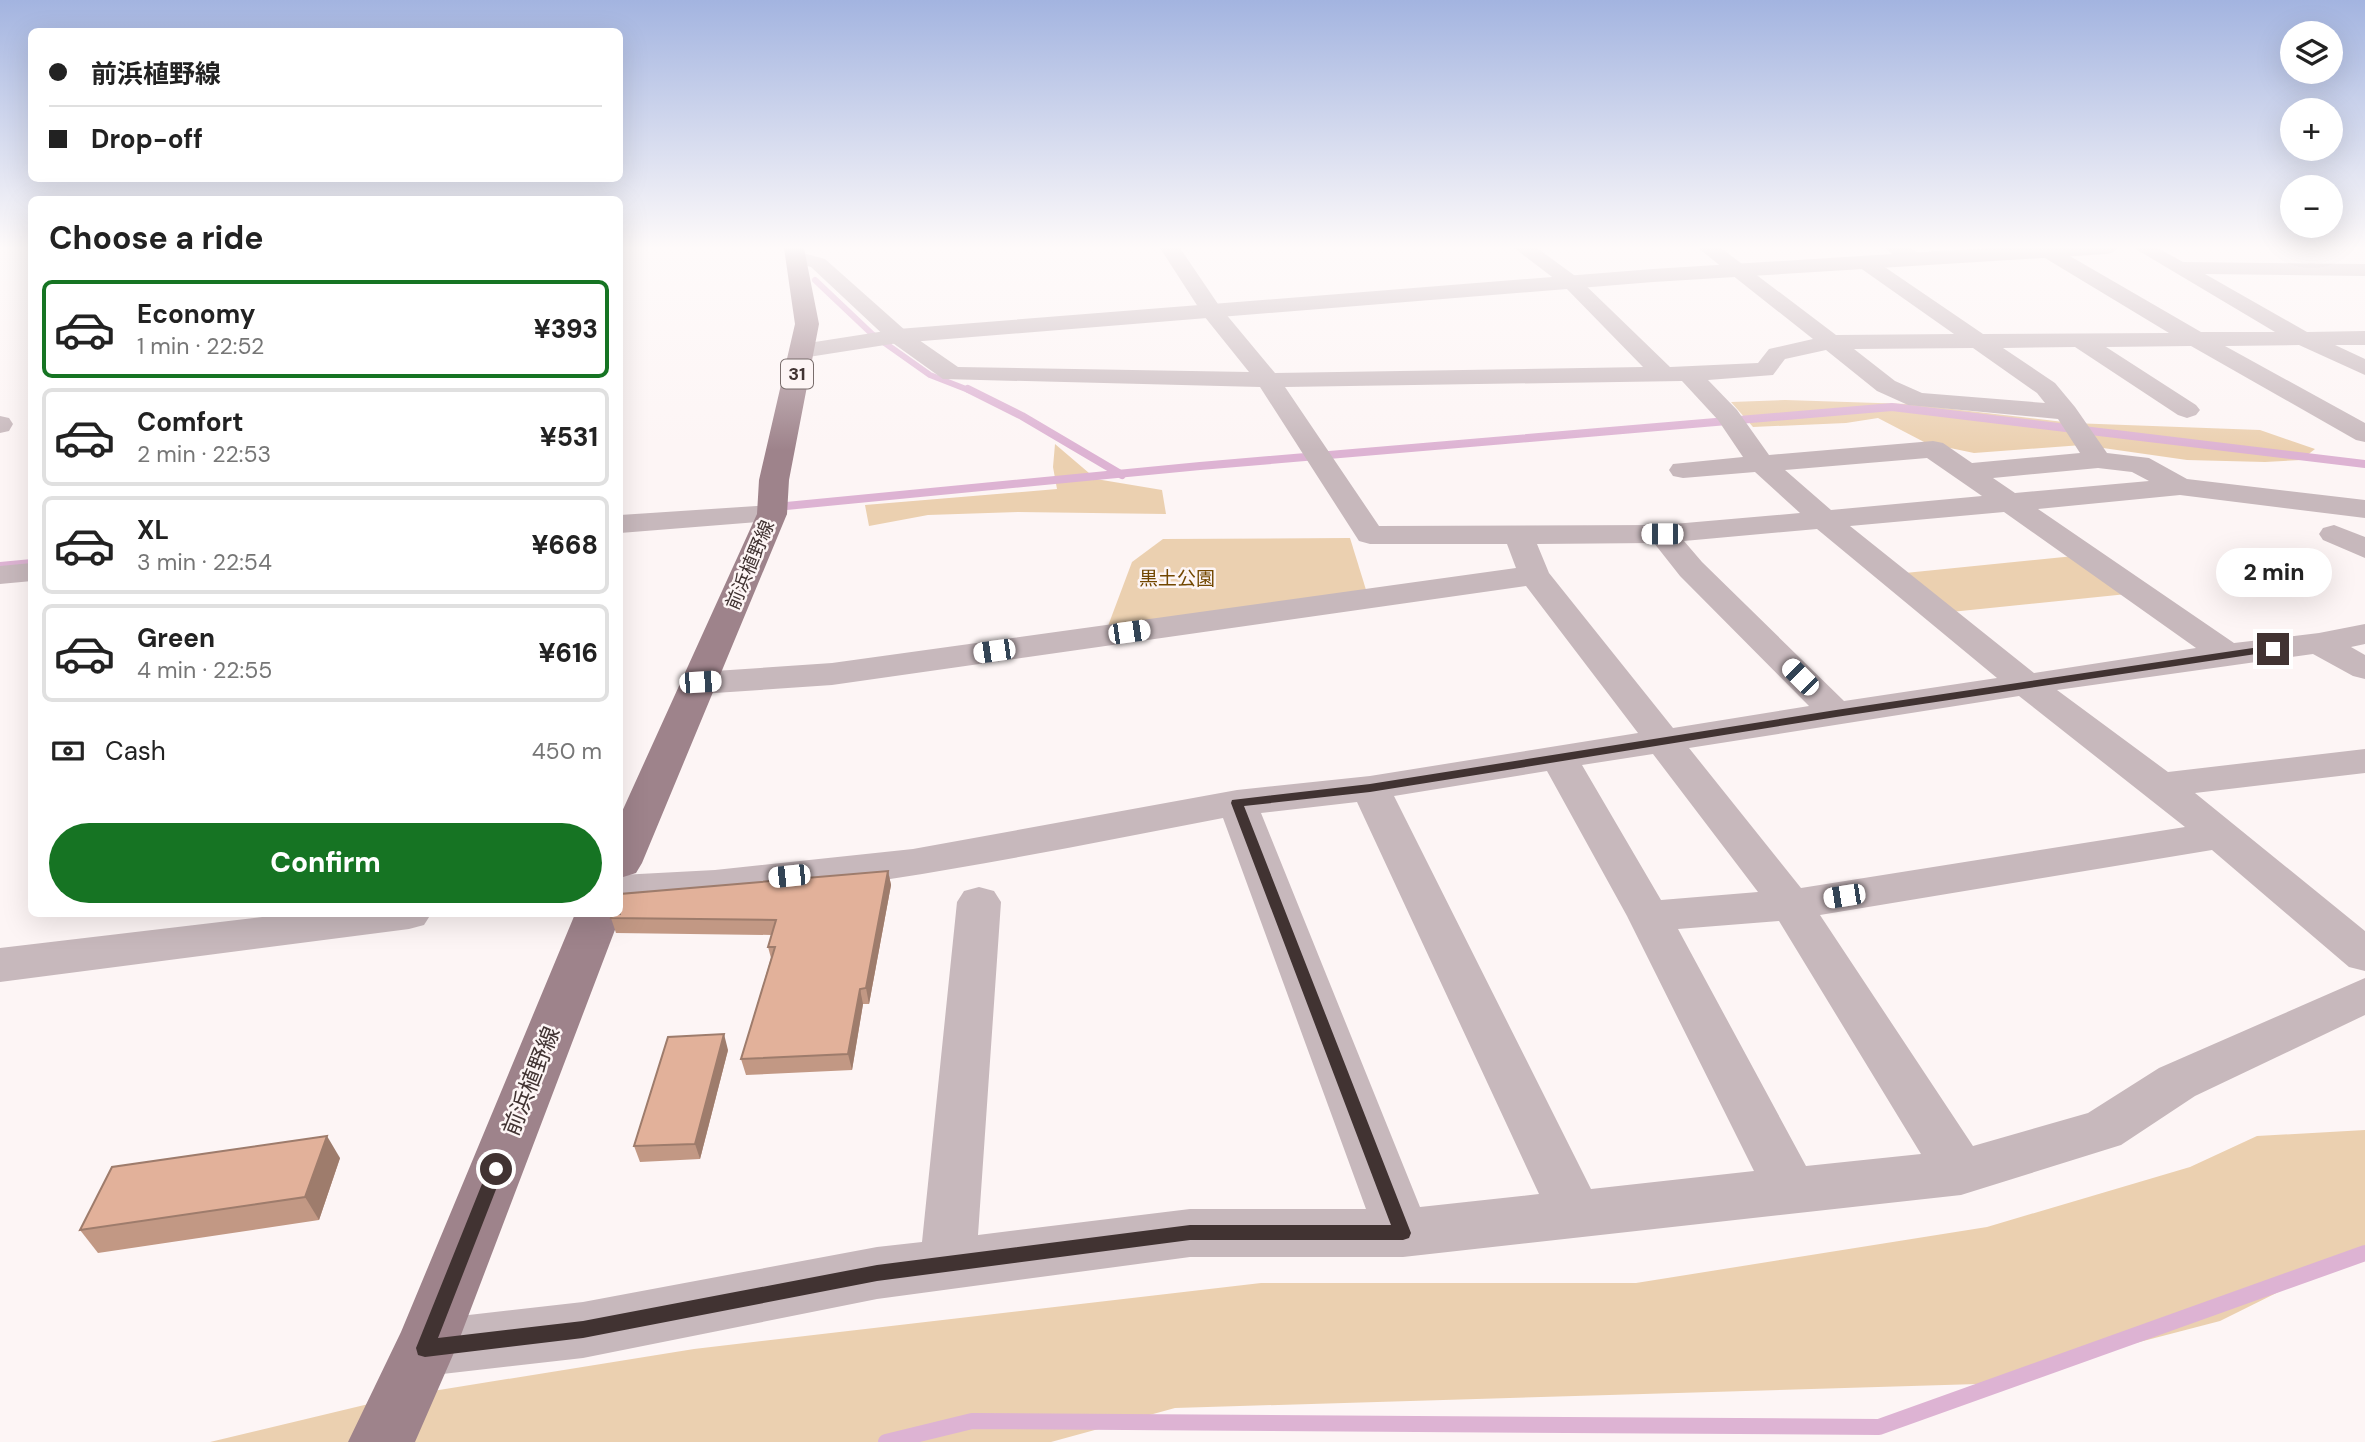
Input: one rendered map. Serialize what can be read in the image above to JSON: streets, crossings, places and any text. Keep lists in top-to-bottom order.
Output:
{
  "streets": {
    "main road": ["31", "前浜植野線"]
  },
  "parks": ["黒土公園"],
  "page": {
    "map_buttons": ["+", "−"],
    "banner": ["前浜植野線", "Drop-off"],
    "heading": "Choose a ride",
    "list": [
      {
        "name": "Economy",
        "note": "1 min · 22:52",
        "value": "¥393"
      },
      {
        "name": "Comfort",
        "note": "2 min · 22:53",
        "value": "¥531"
      },
      {
        "name": "XL",
        "note": "3 min · 22:54",
        "value": "¥668"
      },
      {
        "name": "Green",
        "note": "4 min · 22:55",
        "value": "¥616"
      }
    ],
    "bubble": "2 min",
    "pay": ["Cash", "450 m"],
    "buttons": "Confirm"
  }
}
